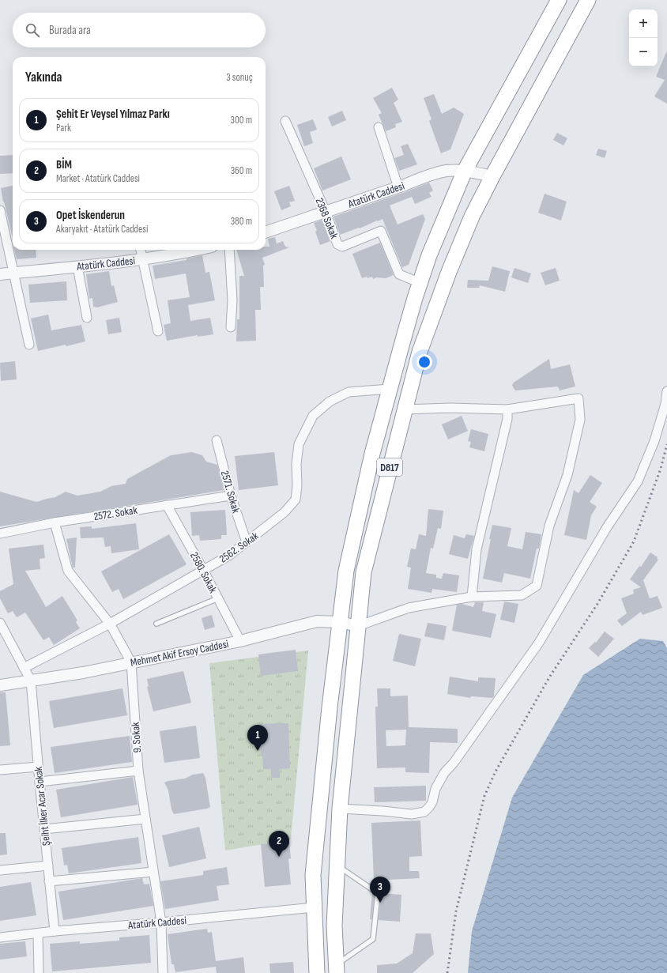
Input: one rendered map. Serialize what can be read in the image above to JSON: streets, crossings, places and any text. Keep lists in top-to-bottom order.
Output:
{
  "streets": {
    "highway": ["D817"],
    "street": [
      "Atatürk Caddesi",
      "2368 Sokak",
      "2571. Sokak",
      "2572. Sokak",
      "2562. Sokak",
      "2580. Sokak",
      "Mehmet Akif Ersoy Caddesi",
      "9. Sokak",
      "Şeiht İlker Acar Sokak"
    ]
  },
  "crossings": [
    ["Atatürk Caddesi", "2368 Sokak"],
    ["Atatürk Caddesi", "D817"],
    ["Atatürk Caddesi", "9. Sokak"],
    ["Atatürk Caddesi", "Şeiht İlker Acar Sokak"],
    ["2368 Sokak", "D817"],
    ["D817", "2562. Sokak"],
    ["D817", "Mehmet Akif Ersoy Caddesi"],
    ["2571. Sokak", "2572. Sokak"],
    ["2571. Sokak", "2562. Sokak"],
    ["2572. Sokak", "2580. Sokak"],
    ["2572. Sokak", "9. Sokak"],
    ["2562. Sokak", "2580. Sokak"],
    ["2562. Sokak", "9. Sokak"],
    ["2580. Sokak", "Mehmet Akif Ersoy Caddesi"],
    ["Mehmet Akif Ersoy Caddesi", "9. Sokak"],
    ["Mehmet Akif Ersoy Caddesi", "Şeiht İlker Acar Sokak"]
  ],
  "page": {
    "map_buttons": ["+", "−"],
    "search": "Burada ara",
    "heading": ["Yakında", "3 sonuç"],
    "list": [
      {
        "mark": "1",
        "name": "Şehit Er Veysel Yılmaz Parkı",
        "note": "Park",
        "value": "300 m"
      },
      {
        "mark": "2",
        "name": "BİM",
        "note": "Market · Atatürk Caddesi",
        "value": "360 m"
      },
      {
        "mark": "3",
        "name": "Opet İskenderun",
        "note": "Akaryakıt · Atatürk Caddesi",
        "value": "380 m"
      }
    ],
    "pins": ["1", "2", "3"]
  }
}
